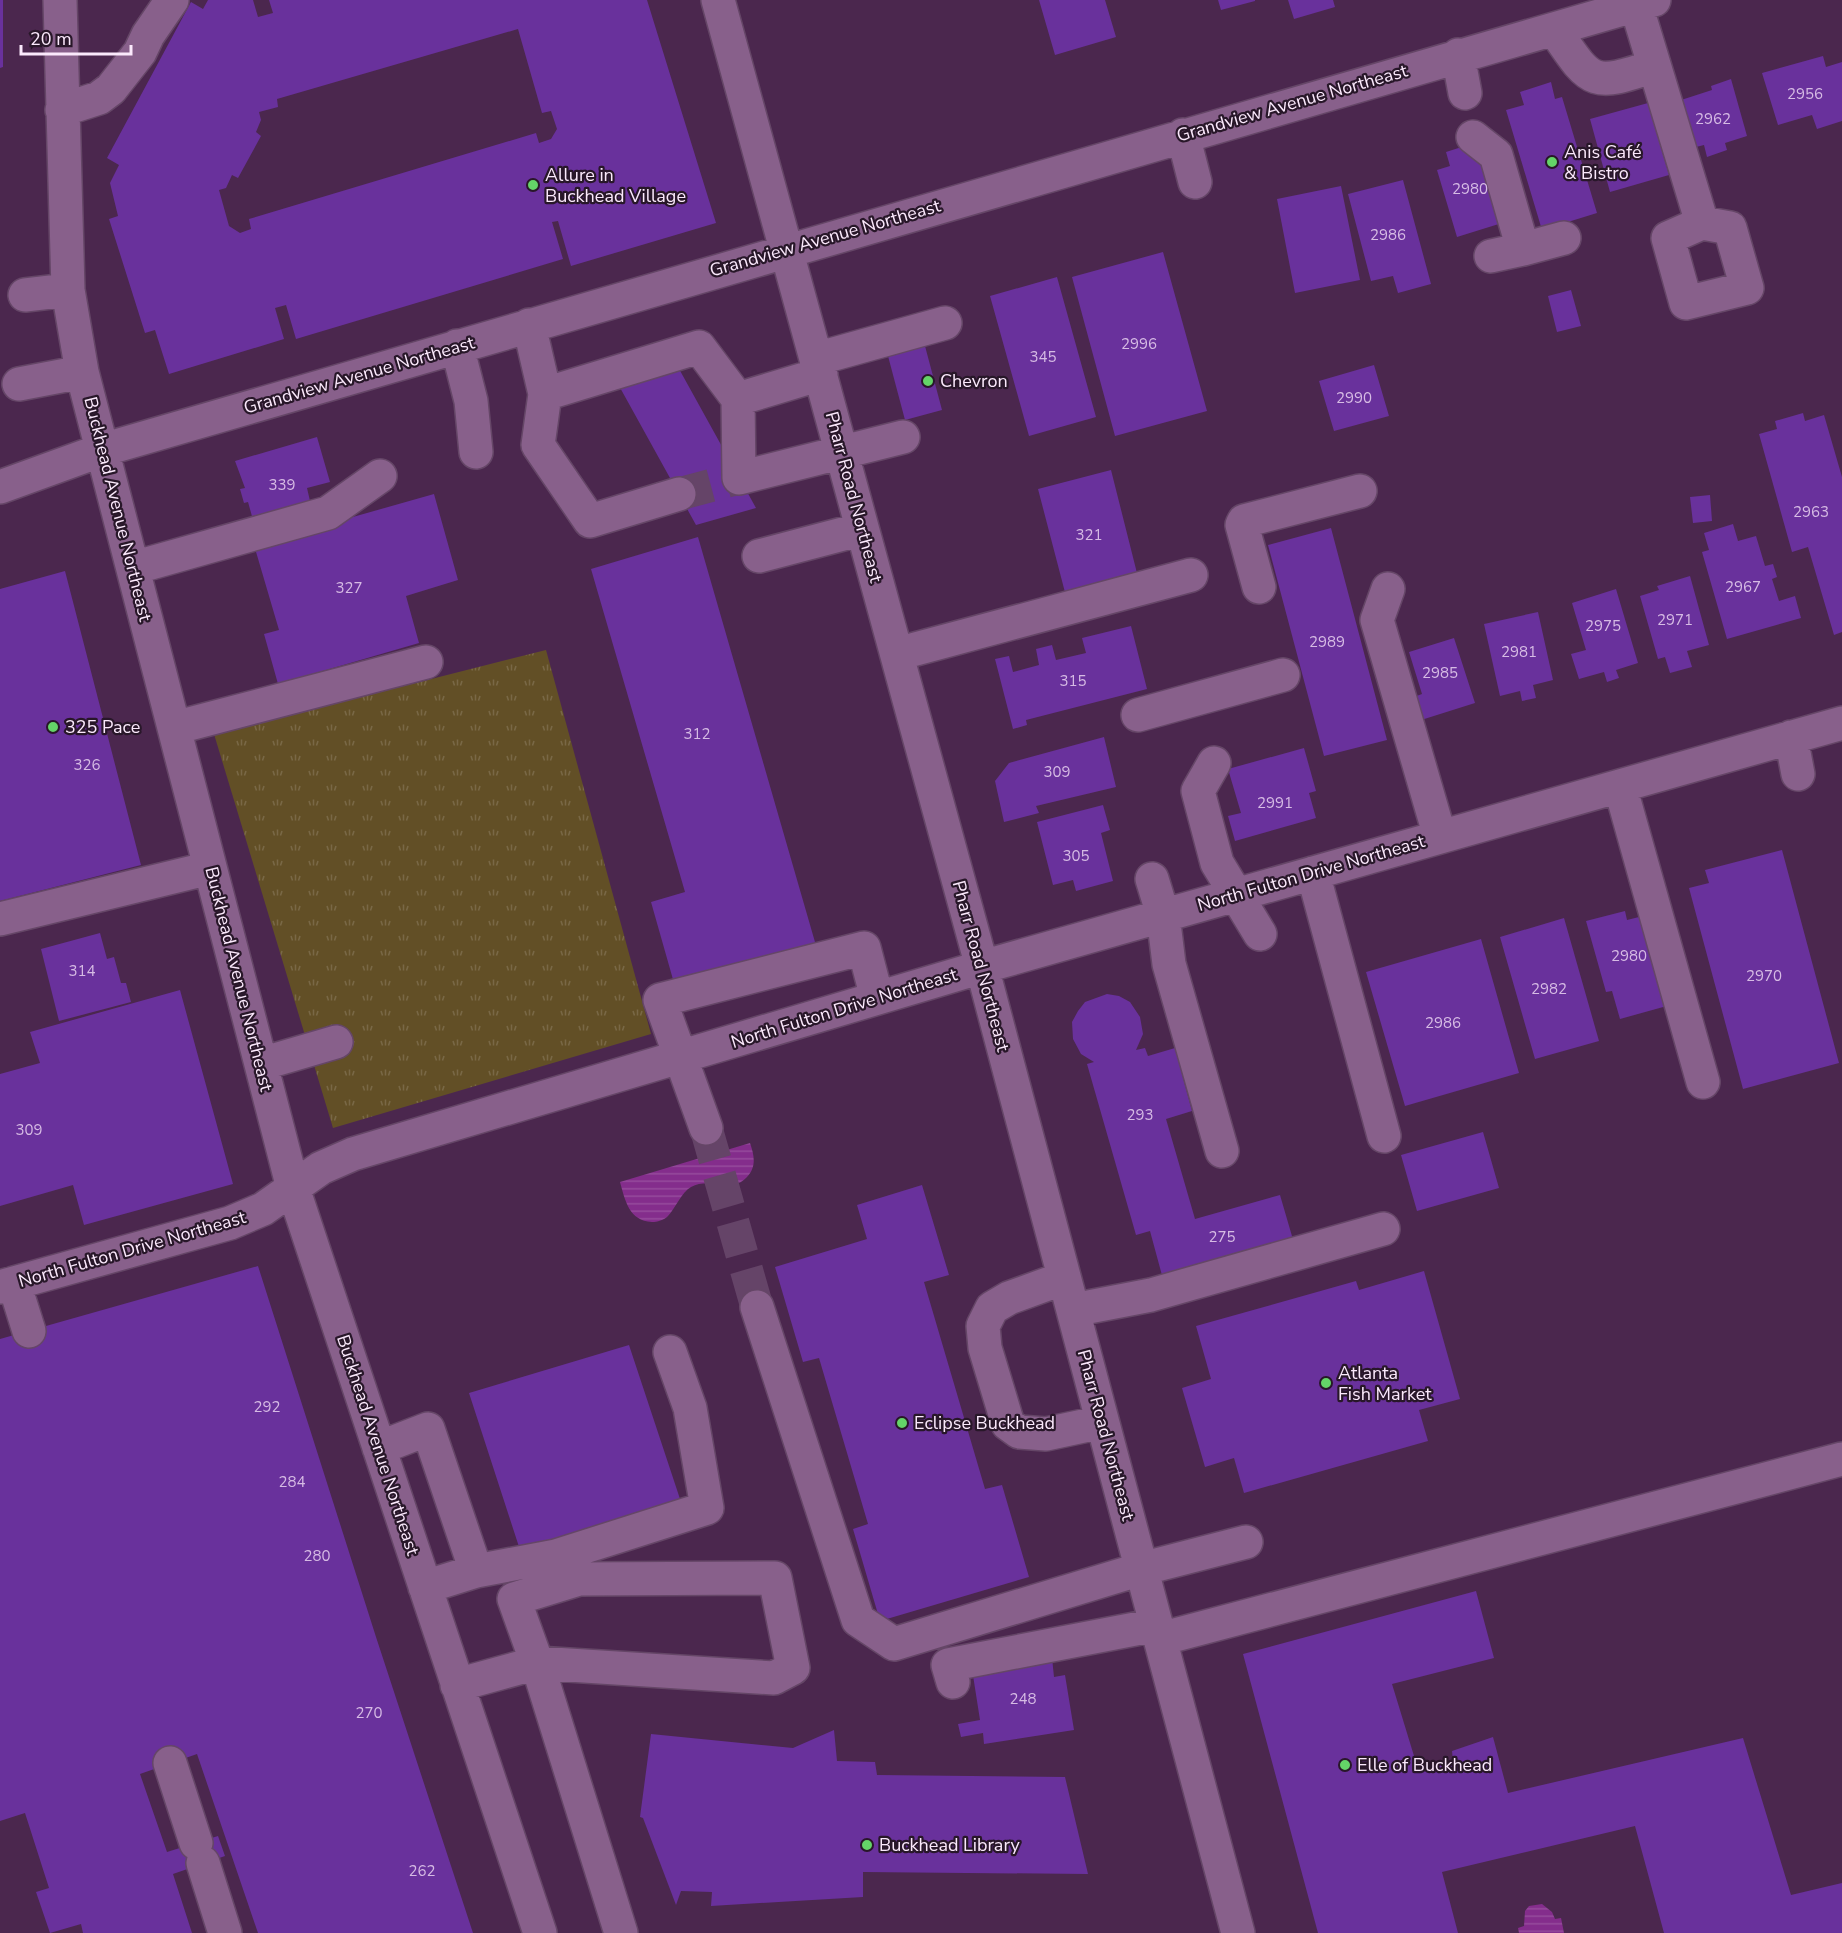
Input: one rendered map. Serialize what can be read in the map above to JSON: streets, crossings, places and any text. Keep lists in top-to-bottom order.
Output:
{
  "streets": {
    "street": [
      "Grandview Avenue Northeast",
      "Pharr Road Northeast",
      "Buckhead Avenue Northeast",
      "North Fulton Drive Northeast"
    ]
  },
  "crossings": [
    ["Grandview Avenue Northeast", "Pharr Road Northeast"],
    ["Grandview Avenue Northeast", "Buckhead Avenue Northeast"],
    ["Pharr Road Northeast", "North Fulton Drive Northeast"],
    ["Buckhead Avenue Northeast", "North Fulton Drive Northeast"]
  ],
  "places": [
    "Anis Café & Bistro",
    "Allure in Buckhead Village",
    "Chevron",
    "325 Pace",
    "Atlanta Fish Market",
    "Eclipse Buckhead",
    "Elle of Buckhead",
    "Buckhead Library"
  ],
  "house_numbers": [
    "2956",
    "2962",
    "2980",
    "2986",
    "2996",
    "345",
    "2990",
    "339",
    "2963",
    "321",
    "2967",
    "327",
    "2971",
    "2975",
    "2989",
    "2981",
    "2985",
    "315",
    "312",
    "326",
    "309",
    "2991",
    "305",
    "2980",
    "314",
    "2970",
    "2982",
    "2986",
    "293",
    "309",
    "275",
    "292",
    "284",
    "280",
    "248",
    "270",
    "262"
  ],
  "scale_bar": "20 m"
}
